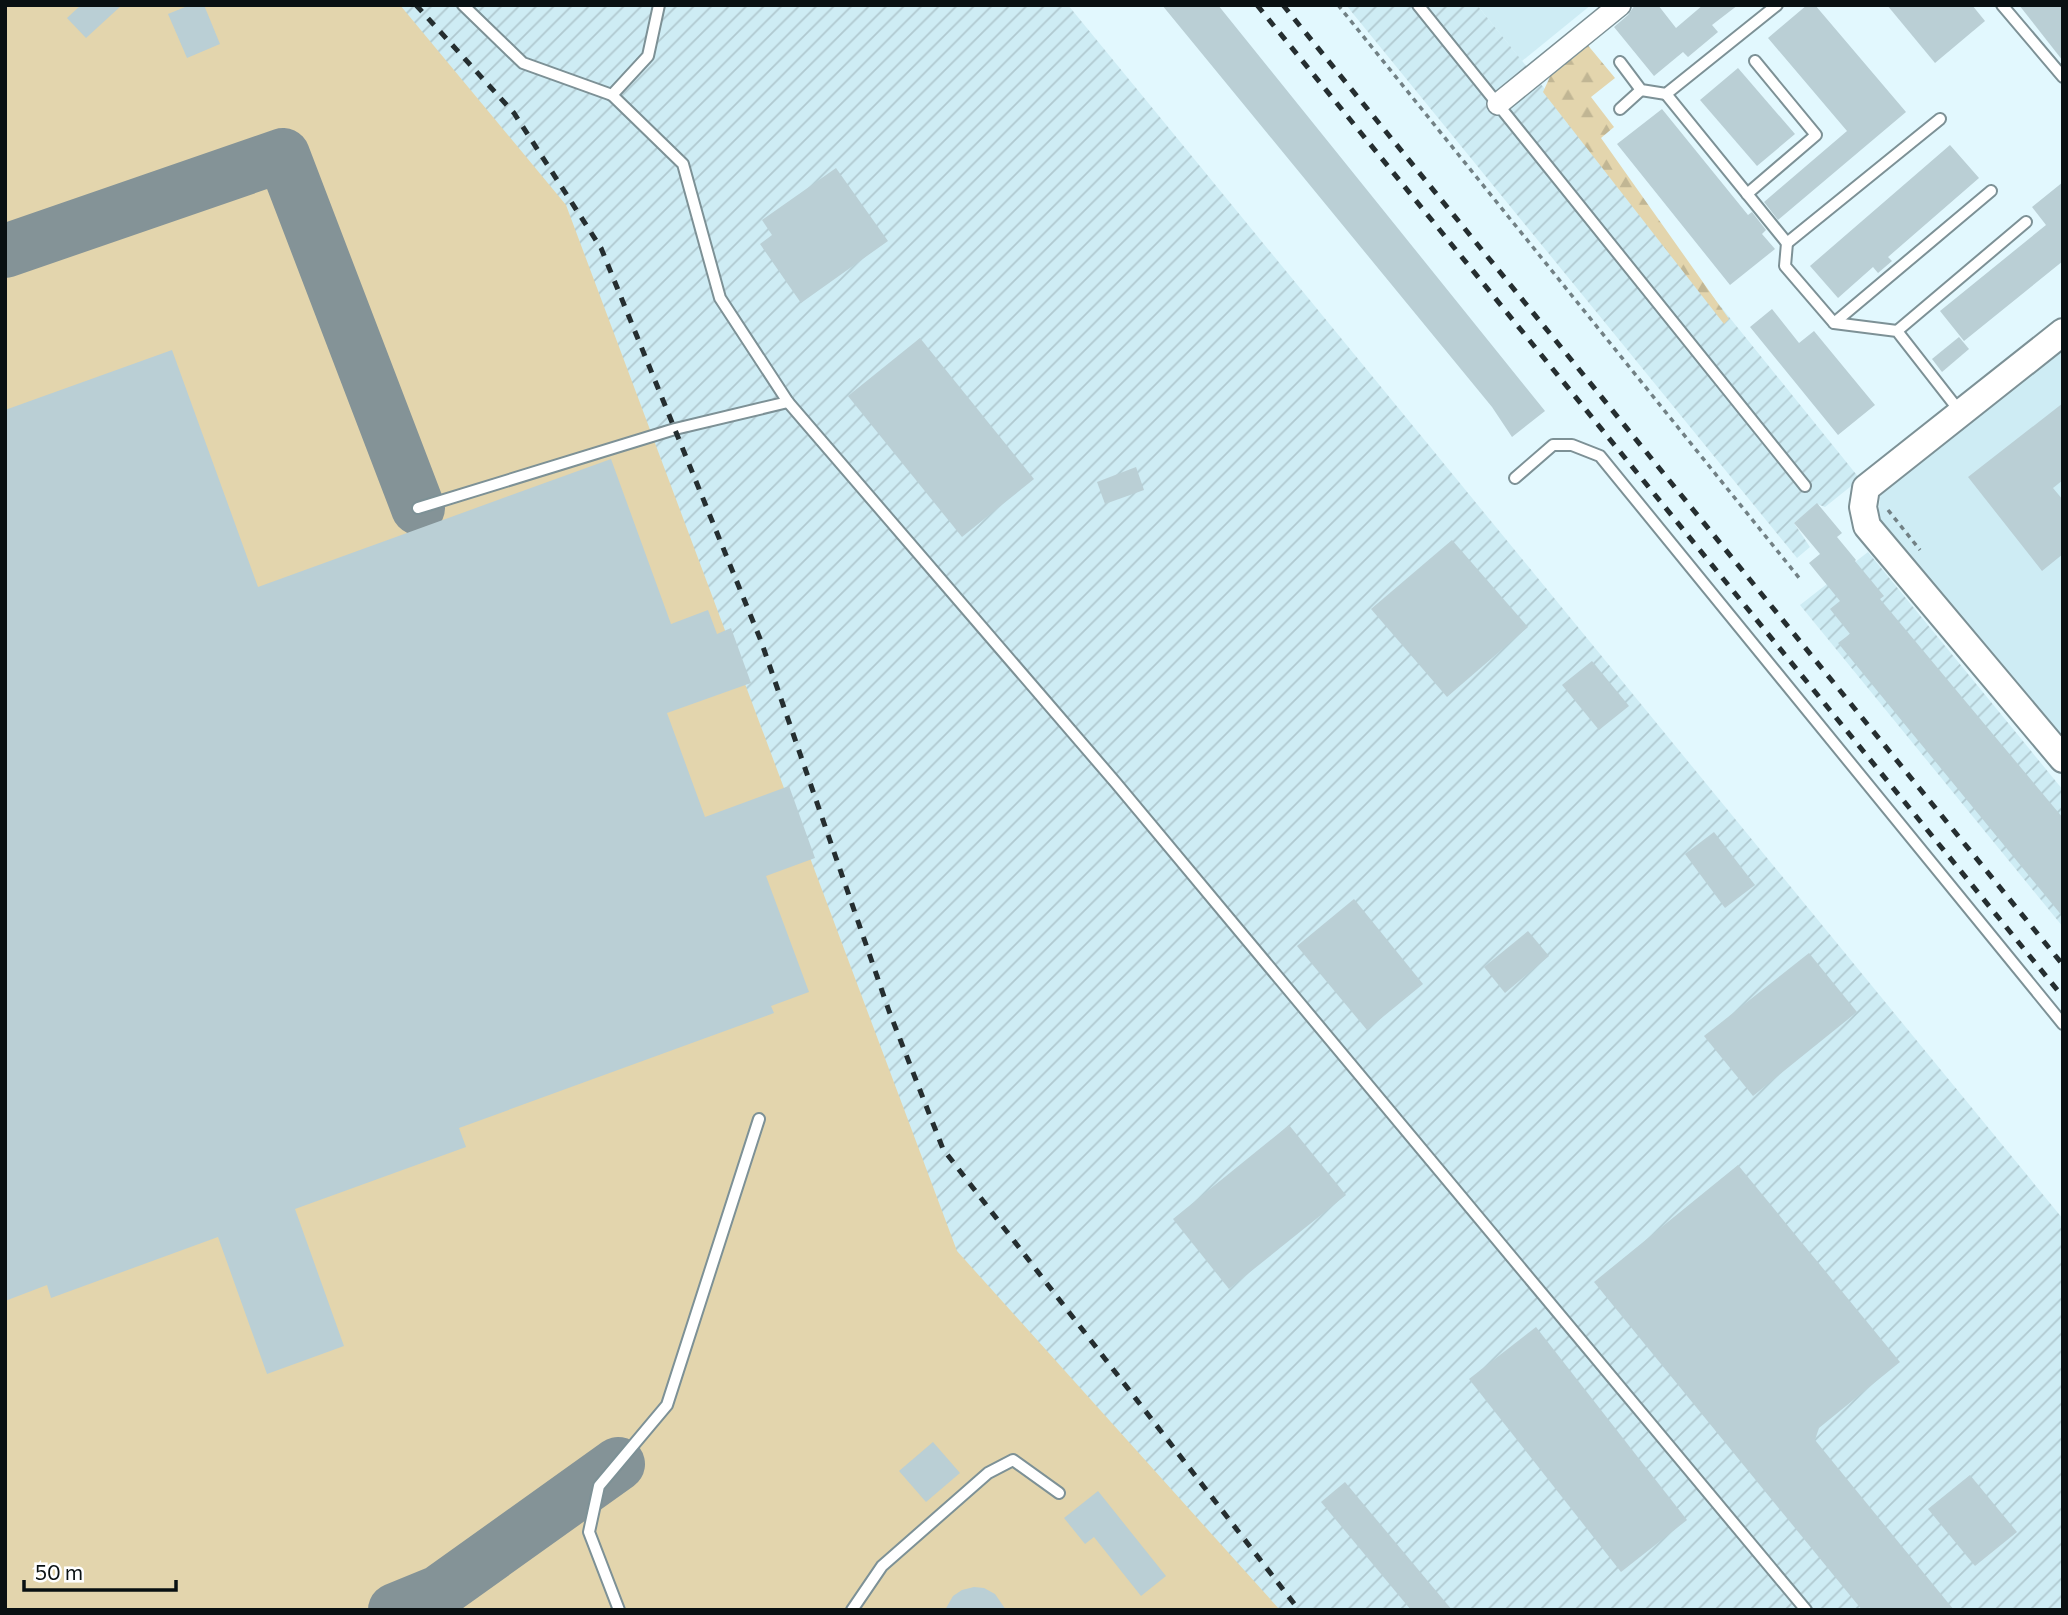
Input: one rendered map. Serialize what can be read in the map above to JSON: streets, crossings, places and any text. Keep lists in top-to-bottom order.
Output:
{
  "scale_bar": "50 m"
}
